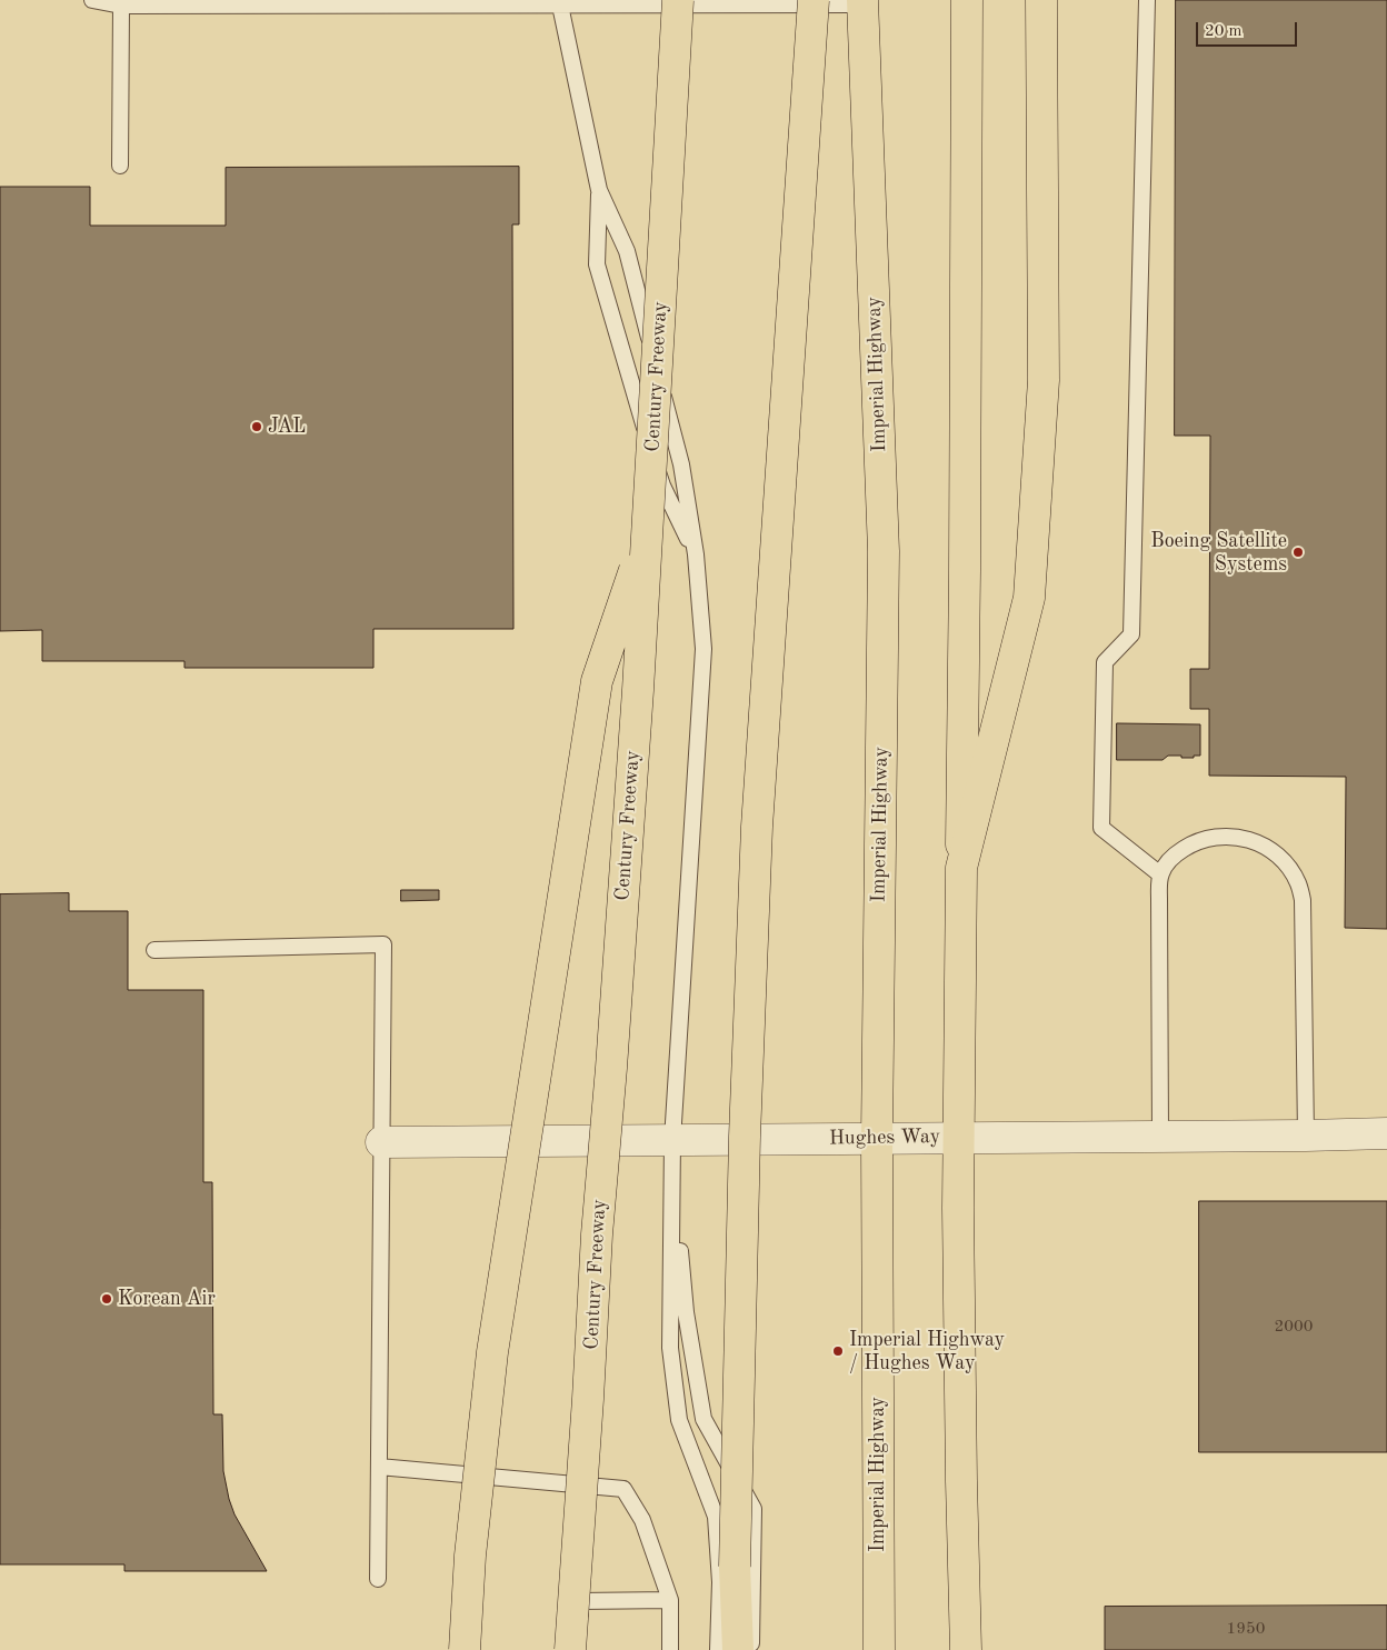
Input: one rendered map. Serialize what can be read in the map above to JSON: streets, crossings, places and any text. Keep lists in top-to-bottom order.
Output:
{
  "streets": {
    "main road": ["Imperial Highway", "Century Freeway"],
    "street": ["Hughes Way"]
  },
  "crossings": [
    ["Imperial Highway", "Hughes Way"]
  ],
  "places": [
    "JAL",
    "Boeing Satellite Systems",
    "Korean Air",
    "Imperial Highway / Hughes Way"
  ],
  "house_numbers": ["2000", "1950"],
  "scale_bar": "20 m"
}
